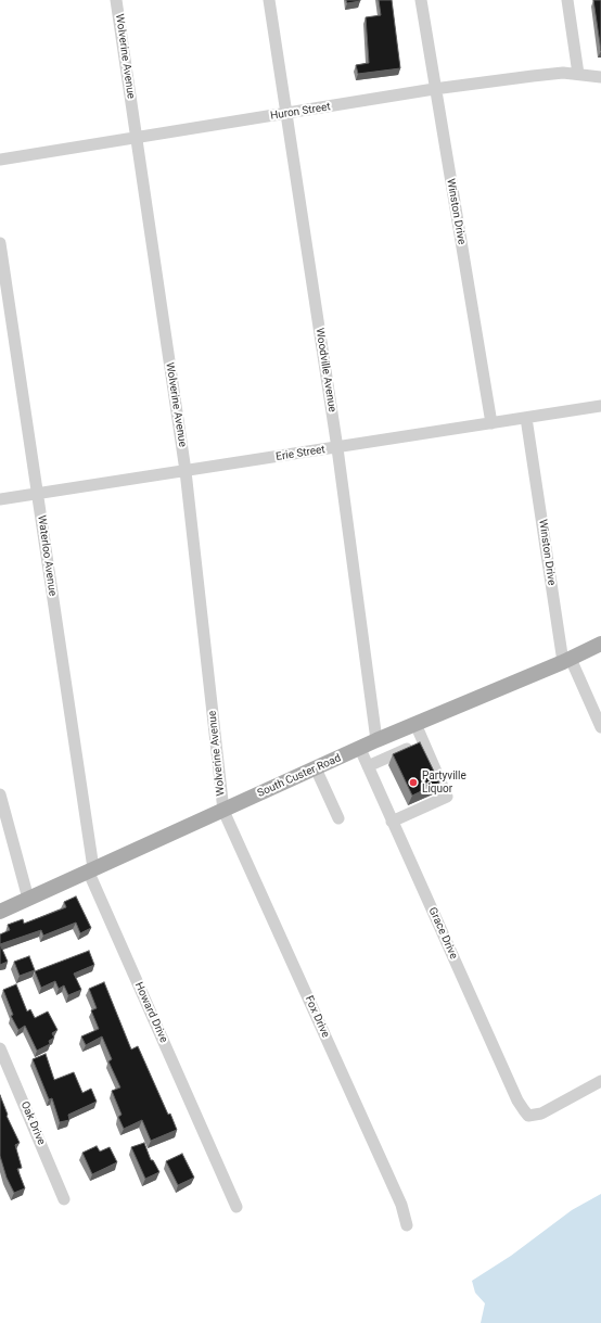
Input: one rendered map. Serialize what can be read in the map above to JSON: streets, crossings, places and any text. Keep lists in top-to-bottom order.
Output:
{
  "streets": {
    "main road": ["South Custer Road"],
    "street": [
      "Wolverine Avenue",
      "Huron Street",
      "Winston Drive",
      "Woodville Avenue",
      "Erie Street",
      "Waterloo Avenue",
      "Grace Drive",
      "Howard Drive",
      "Fox Drive",
      "Oak Drive"
    ]
  },
  "crossings": [
    ["Wolverine Avenue", "Huron Street"],
    ["Wolverine Avenue", "Erie Street"],
    ["Wolverine Avenue", "South Custer Road"],
    ["Wolverine Avenue", "Fox Drive"],
    ["Huron Street", "Winston Drive"],
    ["Huron Street", "Woodville Avenue"],
    ["Winston Drive", "Erie Street"],
    ["Winston Drive", "South Custer Road"],
    ["Woodville Avenue", "Erie Street"],
    ["Woodville Avenue", "South Custer Road"],
    ["Erie Street", "Waterloo Avenue"],
    ["Waterloo Avenue", "South Custer Road"],
    ["Waterloo Avenue", "Howard Drive"],
    ["South Custer Road", "Grace Drive"],
    ["South Custer Road", "Howard Drive"],
    ["South Custer Road", "Fox Drive"]
  ],
  "places": ["Partyville Liquor"]
}
